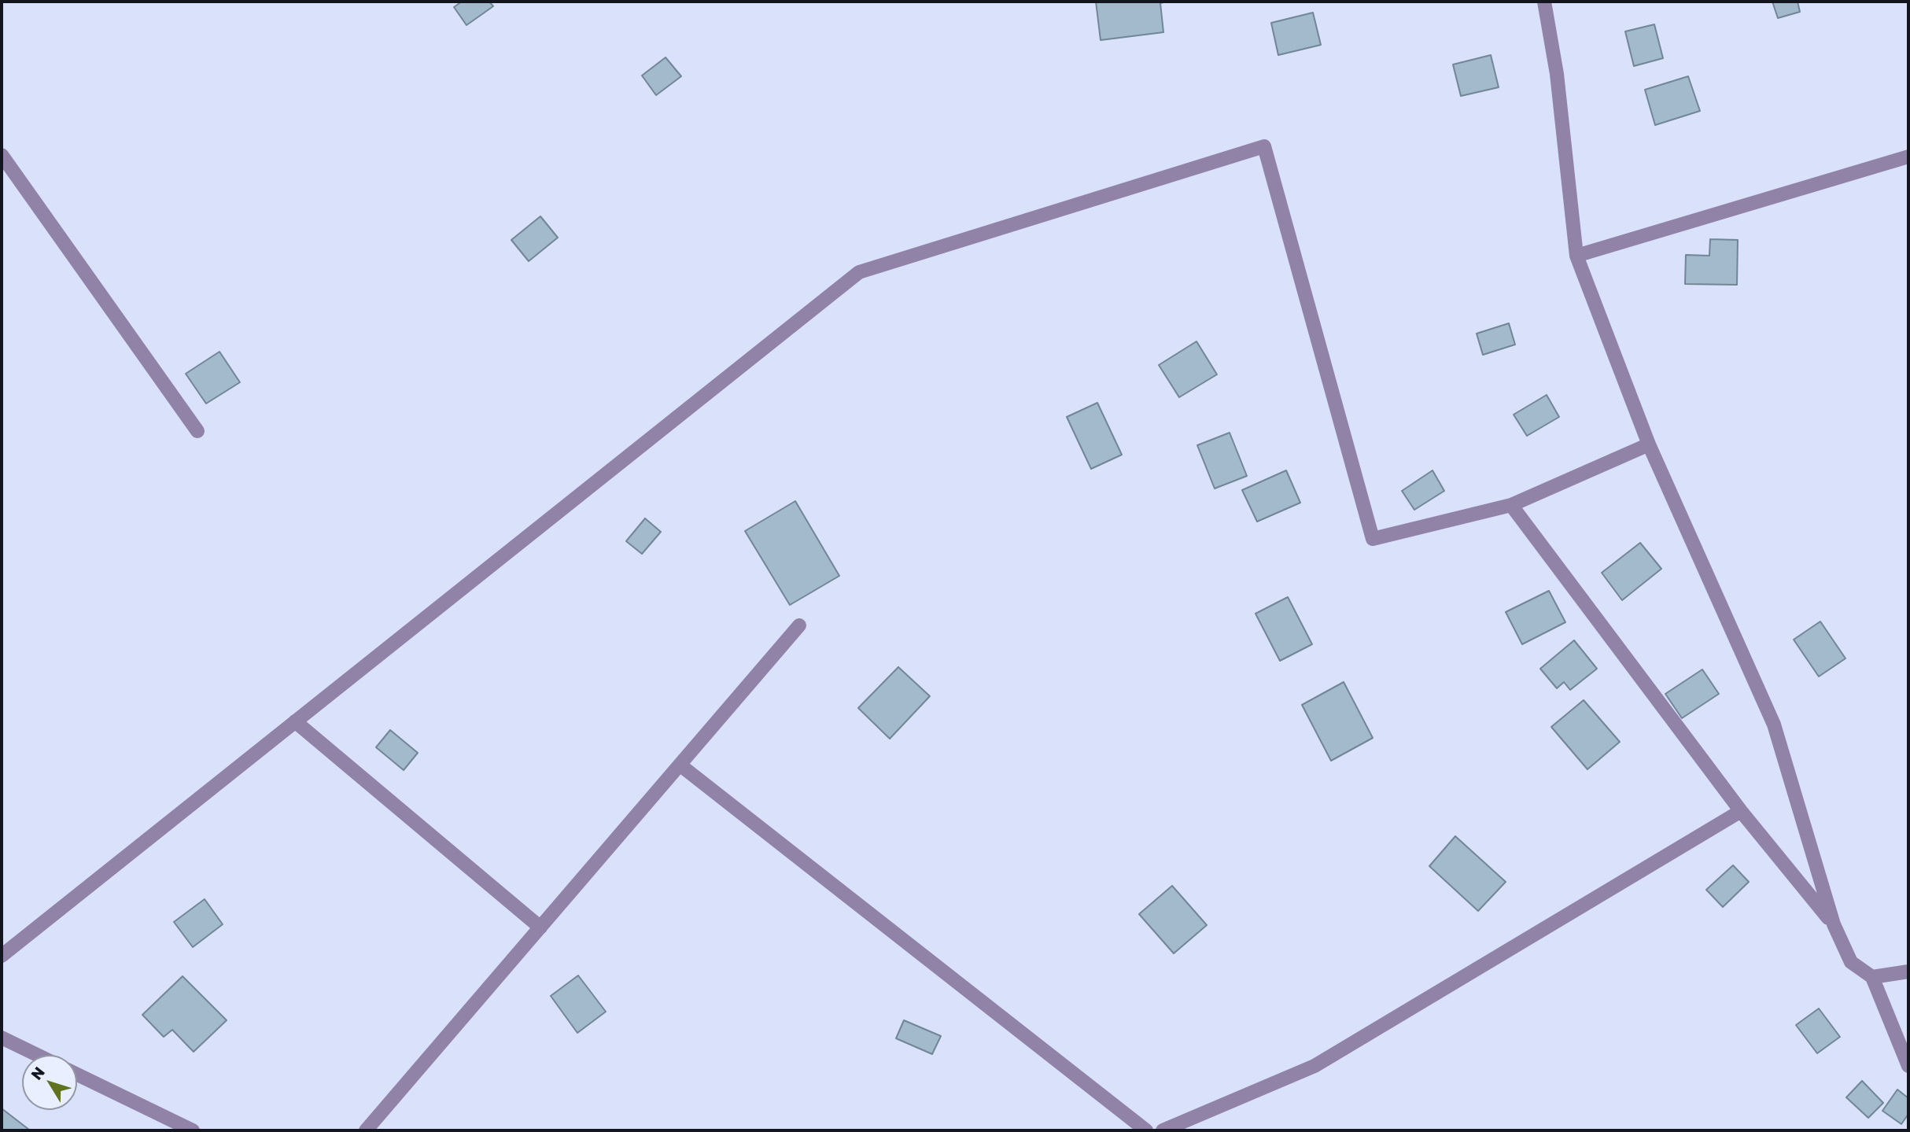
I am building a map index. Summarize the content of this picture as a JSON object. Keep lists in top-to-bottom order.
{
  "north": "top left"
}
